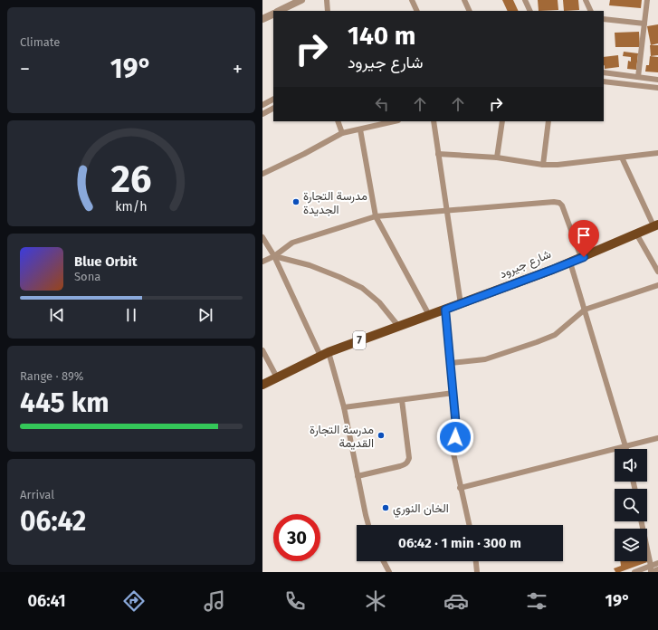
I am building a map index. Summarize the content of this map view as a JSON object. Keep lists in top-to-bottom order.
{
  "streets": {
    "main road": ["شارع جيرود", "7"]
  },
  "places": ["مدرسة التجارة الجديدة", "مدرسة التجارة القديمة", "الخان النوري"],
  "page": {
    "tile": [
      "Climate",
      ["Range · 89%", "445 km"],
      ["Arrival", "06:42"]
    ],
    "turn": ["140 m", "شارع جيرود"],
    "heat": ["−", "19°", "+"],
    "song": ["Blue Orbit", "Sona"],
    "limit": "30",
    "trip": "06:42 · 1 min · 300 m",
    "tabs": ["06:41", "19°"],
    "gauge": ["26", "km/h"]
  }
}
